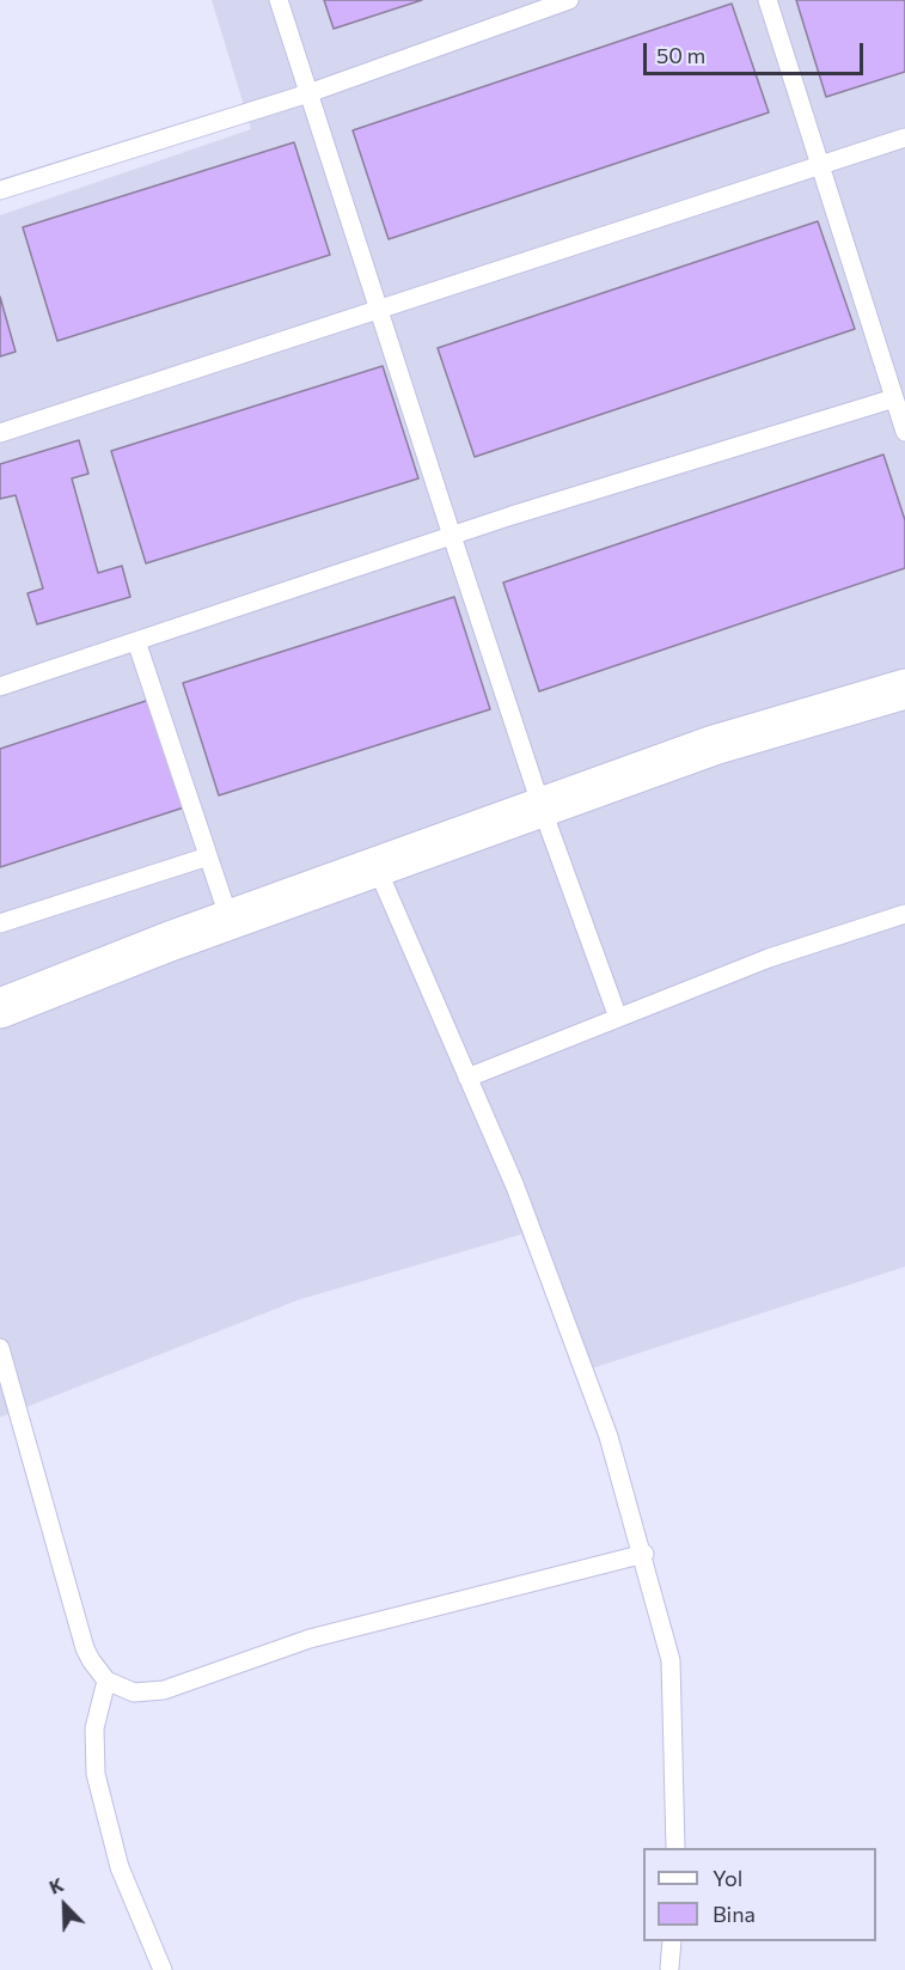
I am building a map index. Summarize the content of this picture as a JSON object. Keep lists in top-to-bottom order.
{
  "legend": ["Yol", "Bina"],
  "scale_bar": "50 m",
  "north": "top left"
}
